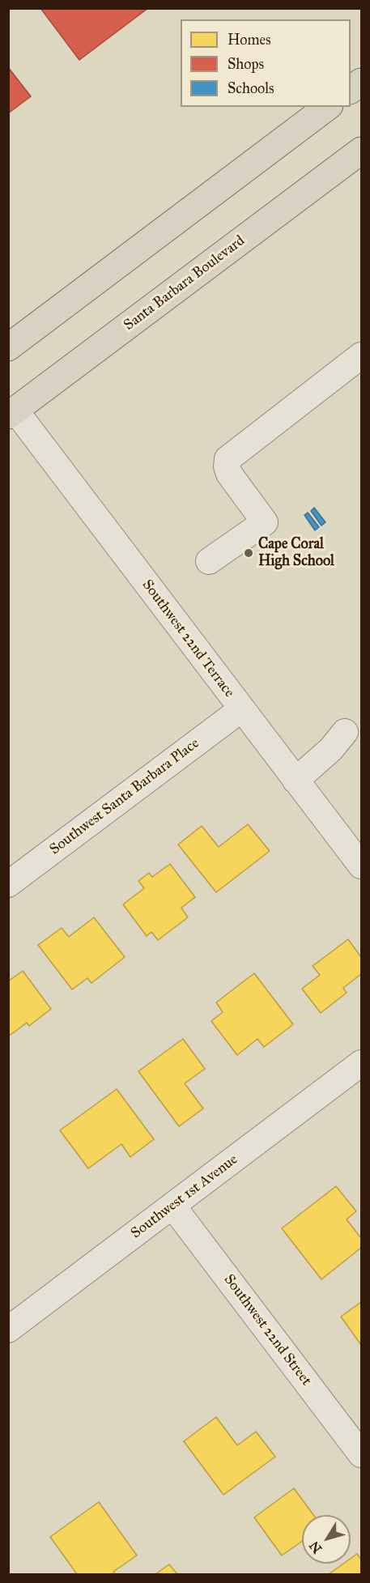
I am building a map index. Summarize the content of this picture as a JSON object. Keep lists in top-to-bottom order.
{
  "streets": {
    "main road": ["Santa Barbara Boulevard"],
    "street": [
      "Southwest 22nd Terrace",
      "Southwest Santa Barbara Place",
      "Southwest 1st Avenue",
      "Southwest 22nd Street"
    ]
  },
  "crossings": [
    ["Santa Barbara Boulevard", "Southwest 22nd Terrace"],
    ["Southwest 22nd Terrace", "Southwest Santa Barbara Place"],
    ["Southwest 1st Avenue", "Southwest 22nd Street"]
  ],
  "places": ["Cape Coral High School"],
  "legend": ["Homes", "Shops", "Schools"],
  "north": "bottom left"
}
